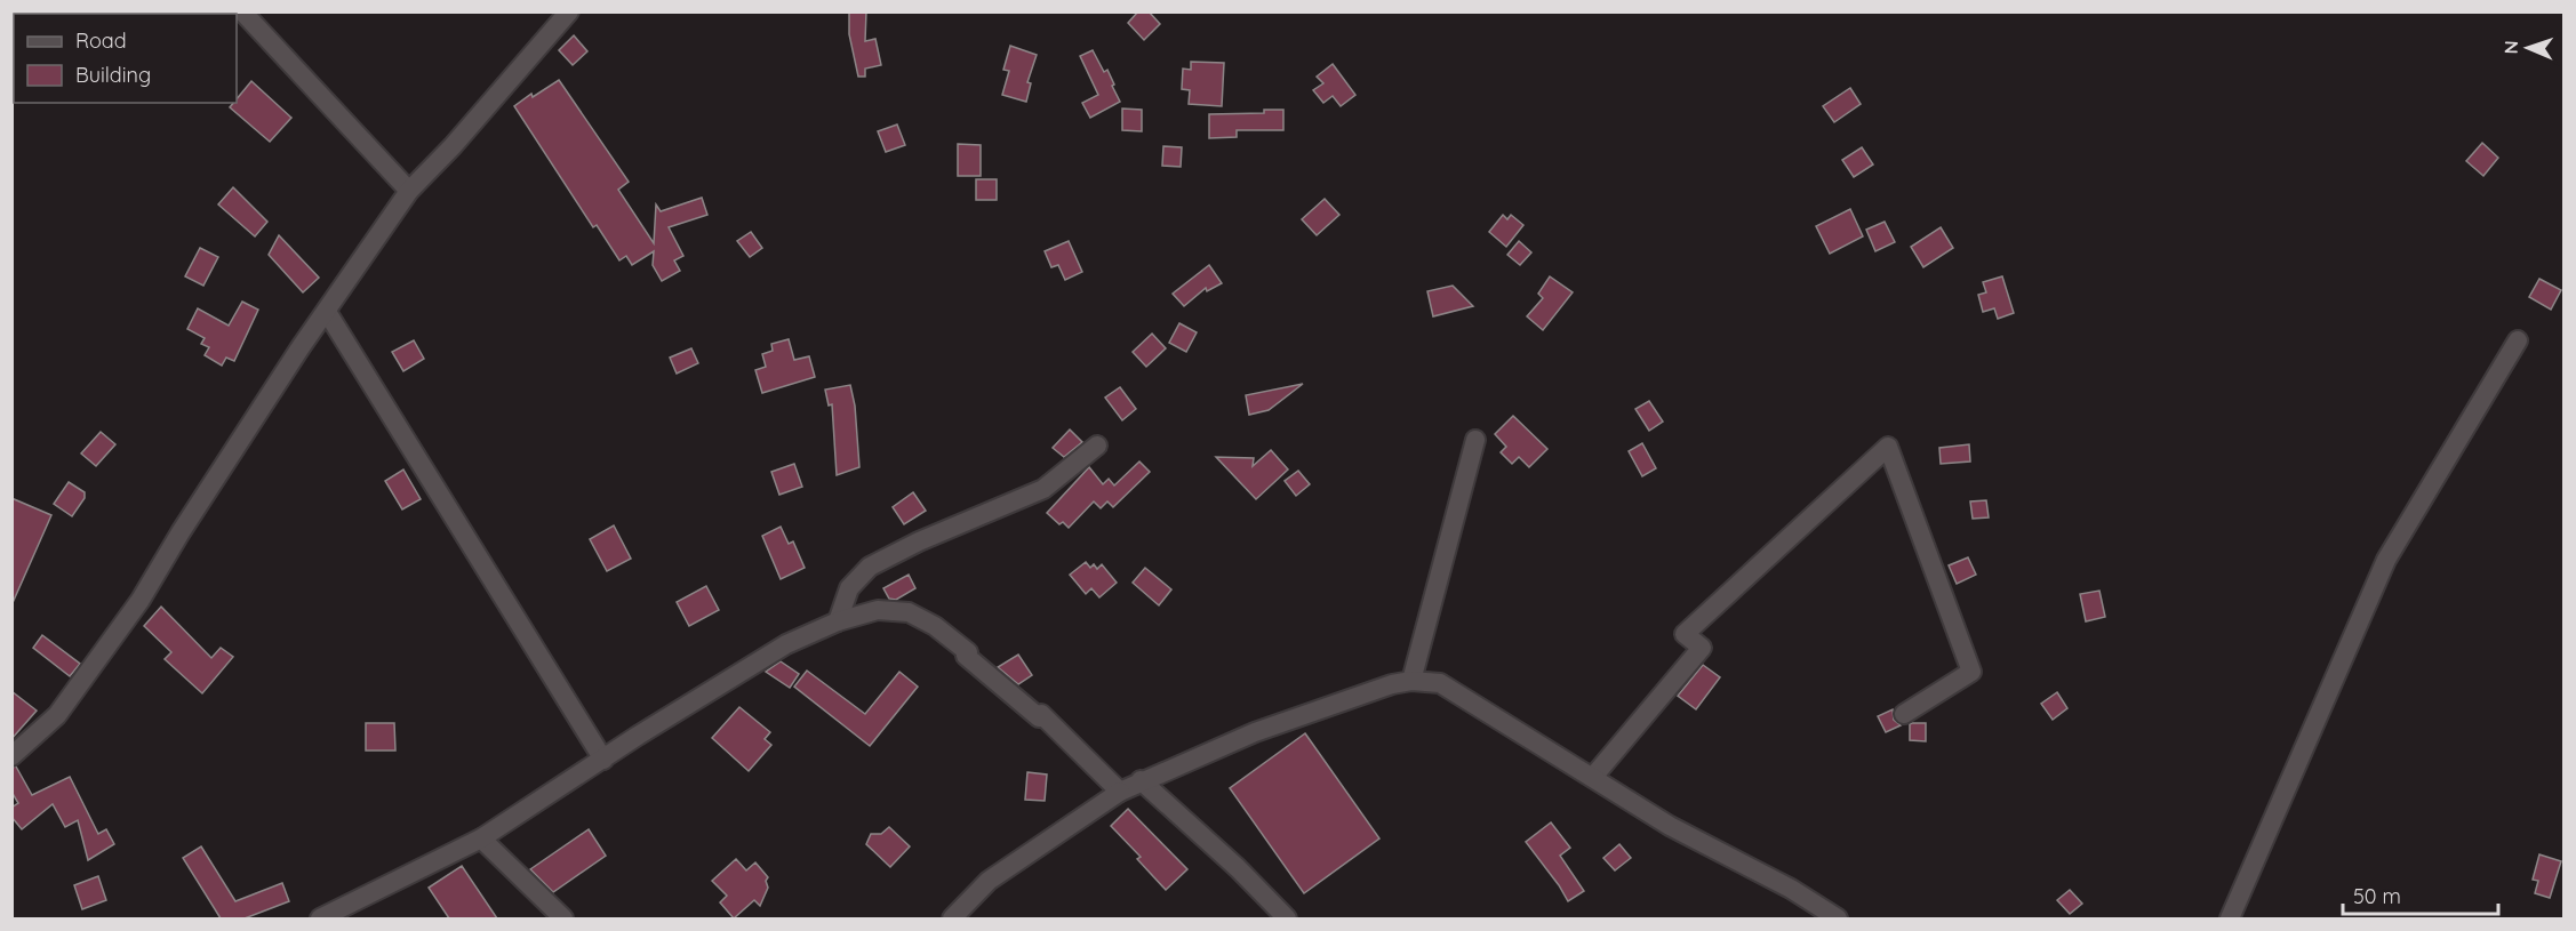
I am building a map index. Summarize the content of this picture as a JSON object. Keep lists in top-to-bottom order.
{
  "legend": ["Road", "Building"],
  "scale_bar": "50 m",
  "north": "left"
}
